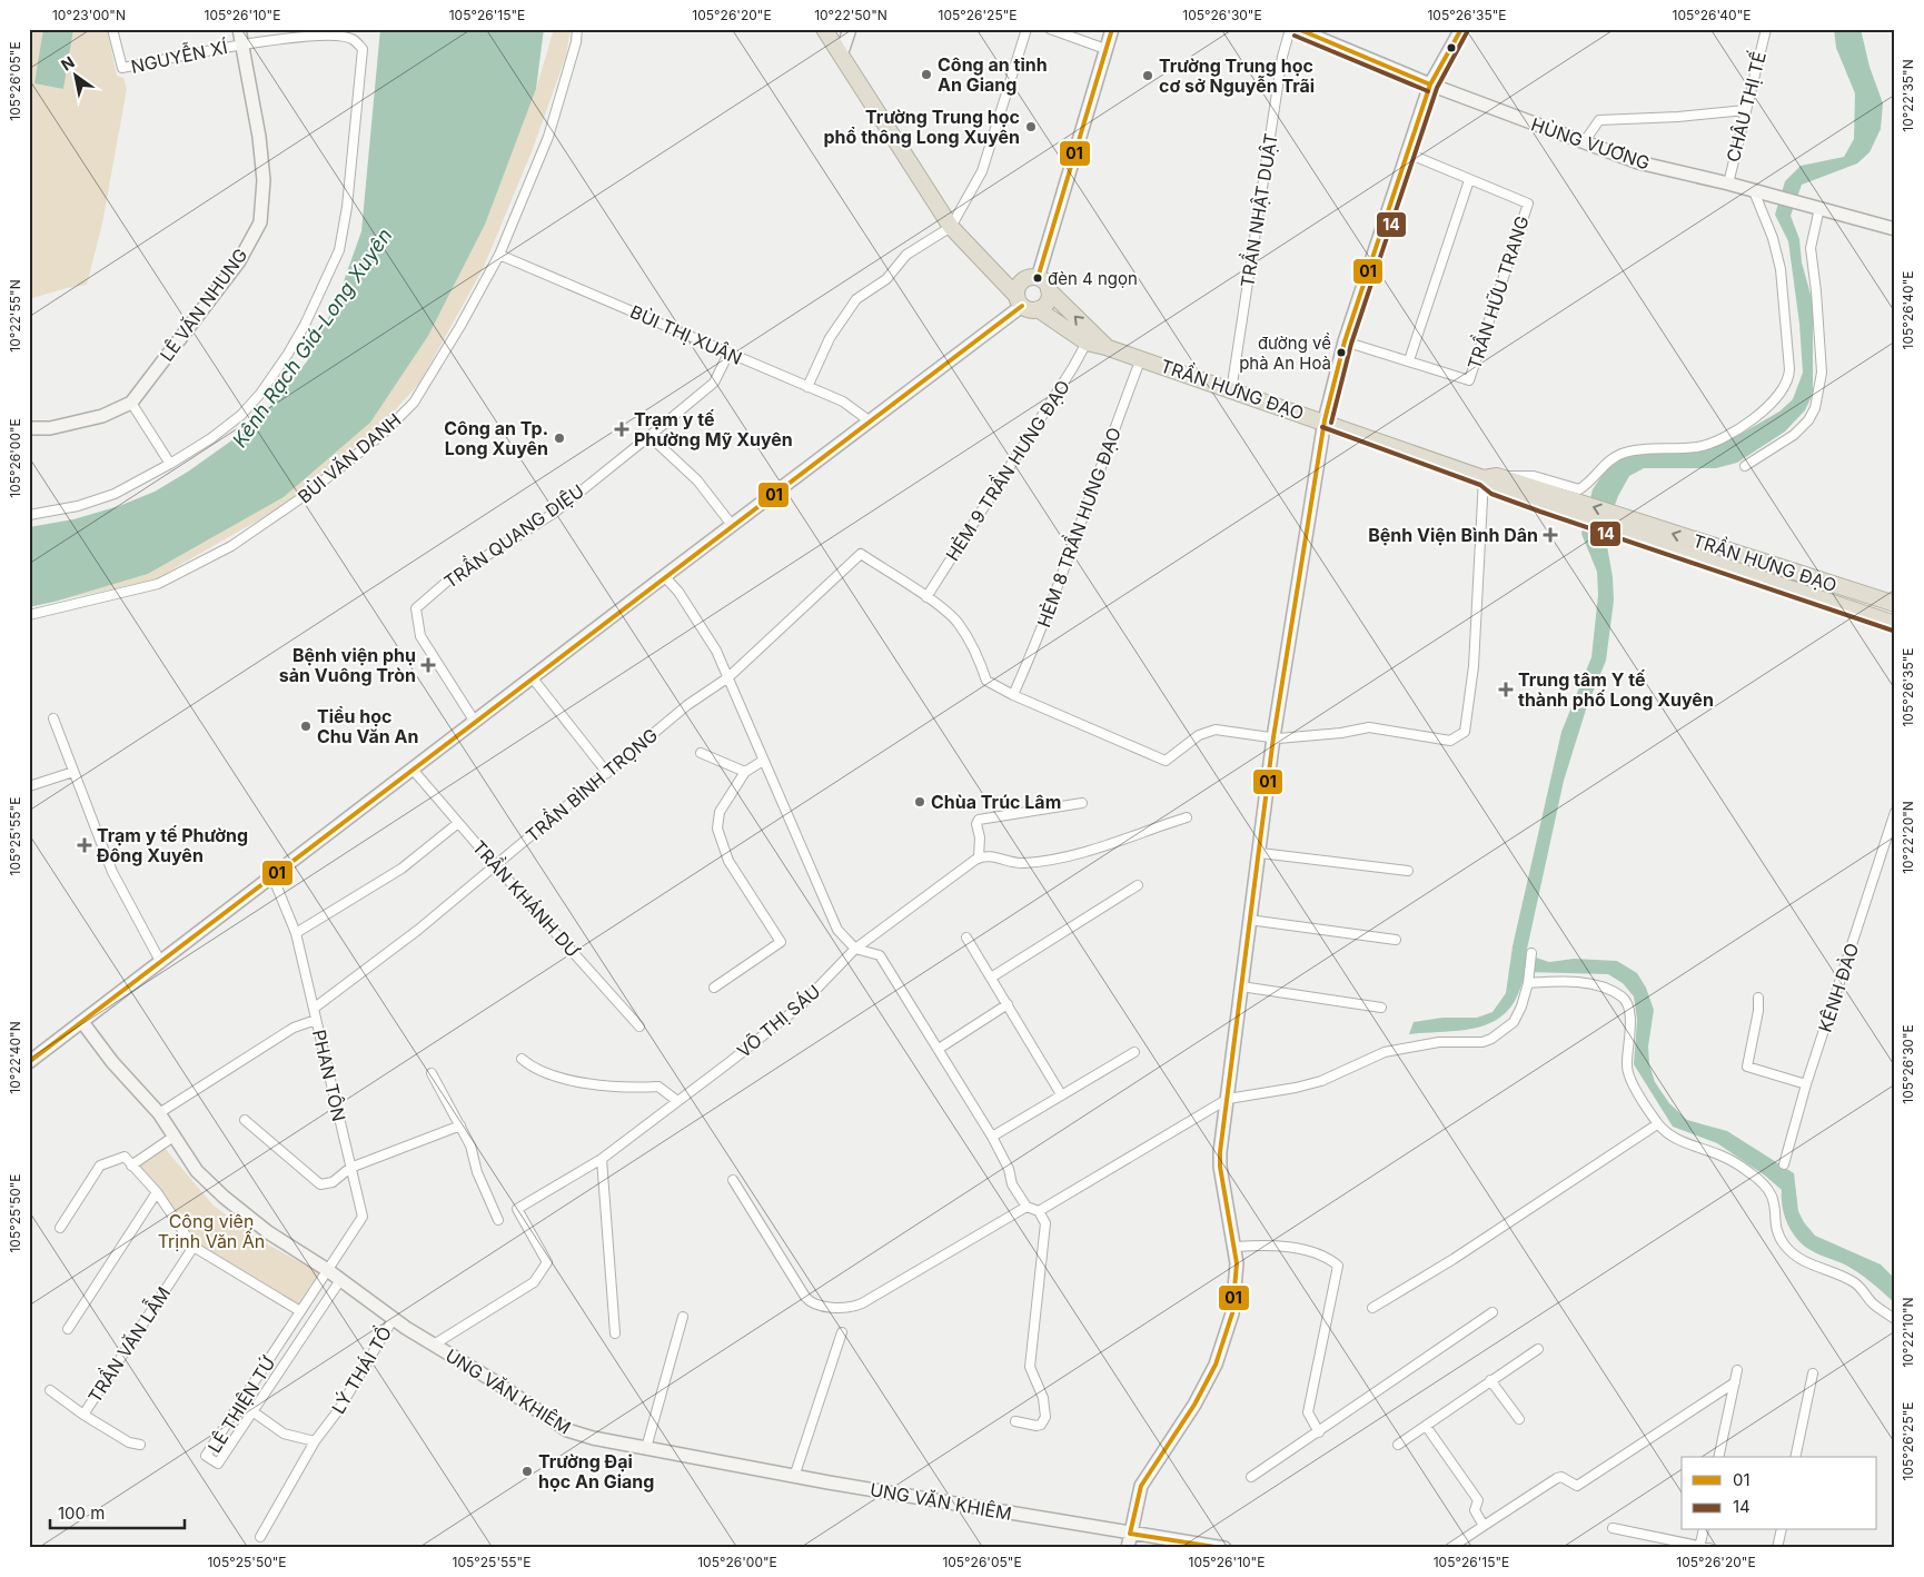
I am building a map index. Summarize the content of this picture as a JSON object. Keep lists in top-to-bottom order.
{
  "streets": {
    "highway": ["TRẦN HƯNG ĐẠO"],
    "street": [
      "NGUYỄN XÍ",
      "CHÂU THỊ TẾ",
      "HÙNG VƯƠNG",
      "TRẦN NHẬT DUẬT",
      "TRẦN HỮU TRANG",
      "LÊ VĂN NHUNG",
      "BÙI THỊ XUÂN",
      "BÙI VĂN DANH",
      "HẺM 9 TRẦN HƯNG ĐẠO",
      "HẺM 8 TRẦN HƯNG ĐẠO",
      "TRẦN QUANG DIỆU",
      "TRẦN BÌNH TRỌNG",
      "TRẦN KHÁNH DƯ",
      "KÊNH ĐÀO",
      "VÕ THỊ SÁU",
      "PHAN TÔN",
      "TRẦN VĂN LẪM",
      "LÝ THÁI TỔ",
      "UNG VĂN KHIÊM",
      "LÊ THIỆN TỨ"
    ]
  },
  "crossings": [
    ["NGUYỄN XÍ", "LÊ VĂN NHUNG"],
    ["CHÂU THỊ TẾ", "HÙNG VƯƠNG"],
    ["TRẦN NHẬT DUẬT", "TRẦN HƯNG ĐẠO"],
    ["BÙI THỊ XUÂN", "BÙI VĂN DANH"],
    ["BÙI THỊ XUÂN", "TRẦN QUANG DIỆU"],
    ["TRẦN HƯNG ĐẠO", "HẺM 9 TRẦN HƯNG ĐẠO"],
    ["TRẦN HƯNG ĐẠO", "HẺM 8 TRẦN HƯNG ĐẠO"],
    ["HẺM 9 TRẦN HƯNG ĐẠO", "TRẦN BÌNH TRỌNG"],
    ["TRẦN BÌNH TRỌNG", "TRẦN KHÁNH DƯ"],
    ["TRẦN BÌNH TRỌNG", "PHAN TÔN"],
    ["VÕ THỊ SÁU", "UNG VĂN KHIÊM"],
    ["PHAN TÔN", "UNG VĂN KHIÊM"],
    ["PHAN TÔN", "LÊ THIỆN TỨ"],
    ["LÝ THÁI TỔ", "UNG VĂN KHIÊM"],
    ["UNG VĂN KHIÊM", "LÊ THIỆN TỨ"]
  ],
  "water": ["Kênh Rạch Giá-Long Xuyên"],
  "parks": ["Công viên Trịnh Văn Ấn"],
  "places": {
    "other": [
      "Công an tỉnh An Giang",
      "Trường Trung học cơ sở Nguyễn Trãi",
      "Trường Trung học phổ thông Long Xuyên",
      "đèn 4 ngọn",
      "đường về phà An Hoà",
      "Công an Tp. Long Xuyên",
      "Tiểu học Chu Văn An",
      "Chùa Trúc Lâm",
      "Trường Đại học An Giang"
    ],
    "health": [
      "Trạm y tế Phường Mỹ Xuyên",
      "Bệnh Viện Bình Dân",
      "Bệnh viện phụ sản Vuông Tròn",
      "Trung tâm Y tế thành phố Long Xuyên",
      "Trạm y tế Phường Đông Xuyên"
    ]
  },
  "lines": ["transit line 01", "transit line 14"],
  "legend": ["01", "14"],
  "scale_bar": "100 m",
  "north": "top left",
  "coordinates": [
    "10°23'00\"N",
    "105°26'10\"E",
    "105°26'15\"E",
    "105°26'20\"E",
    "10°22'50\"N",
    "105°26'25\"E",
    "105°26'30\"E",
    "105°26'35\"E",
    "105°26'40\"E",
    "105°26'05\"E",
    "10°22'35\"N",
    "10°22'55\"N",
    "105°26'00\"E",
    "105°25'55\"E",
    "10°22'20\"N",
    "10°22'40\"N",
    "105°25'50\"E",
    "10°22'10\"N"
  ]
}
